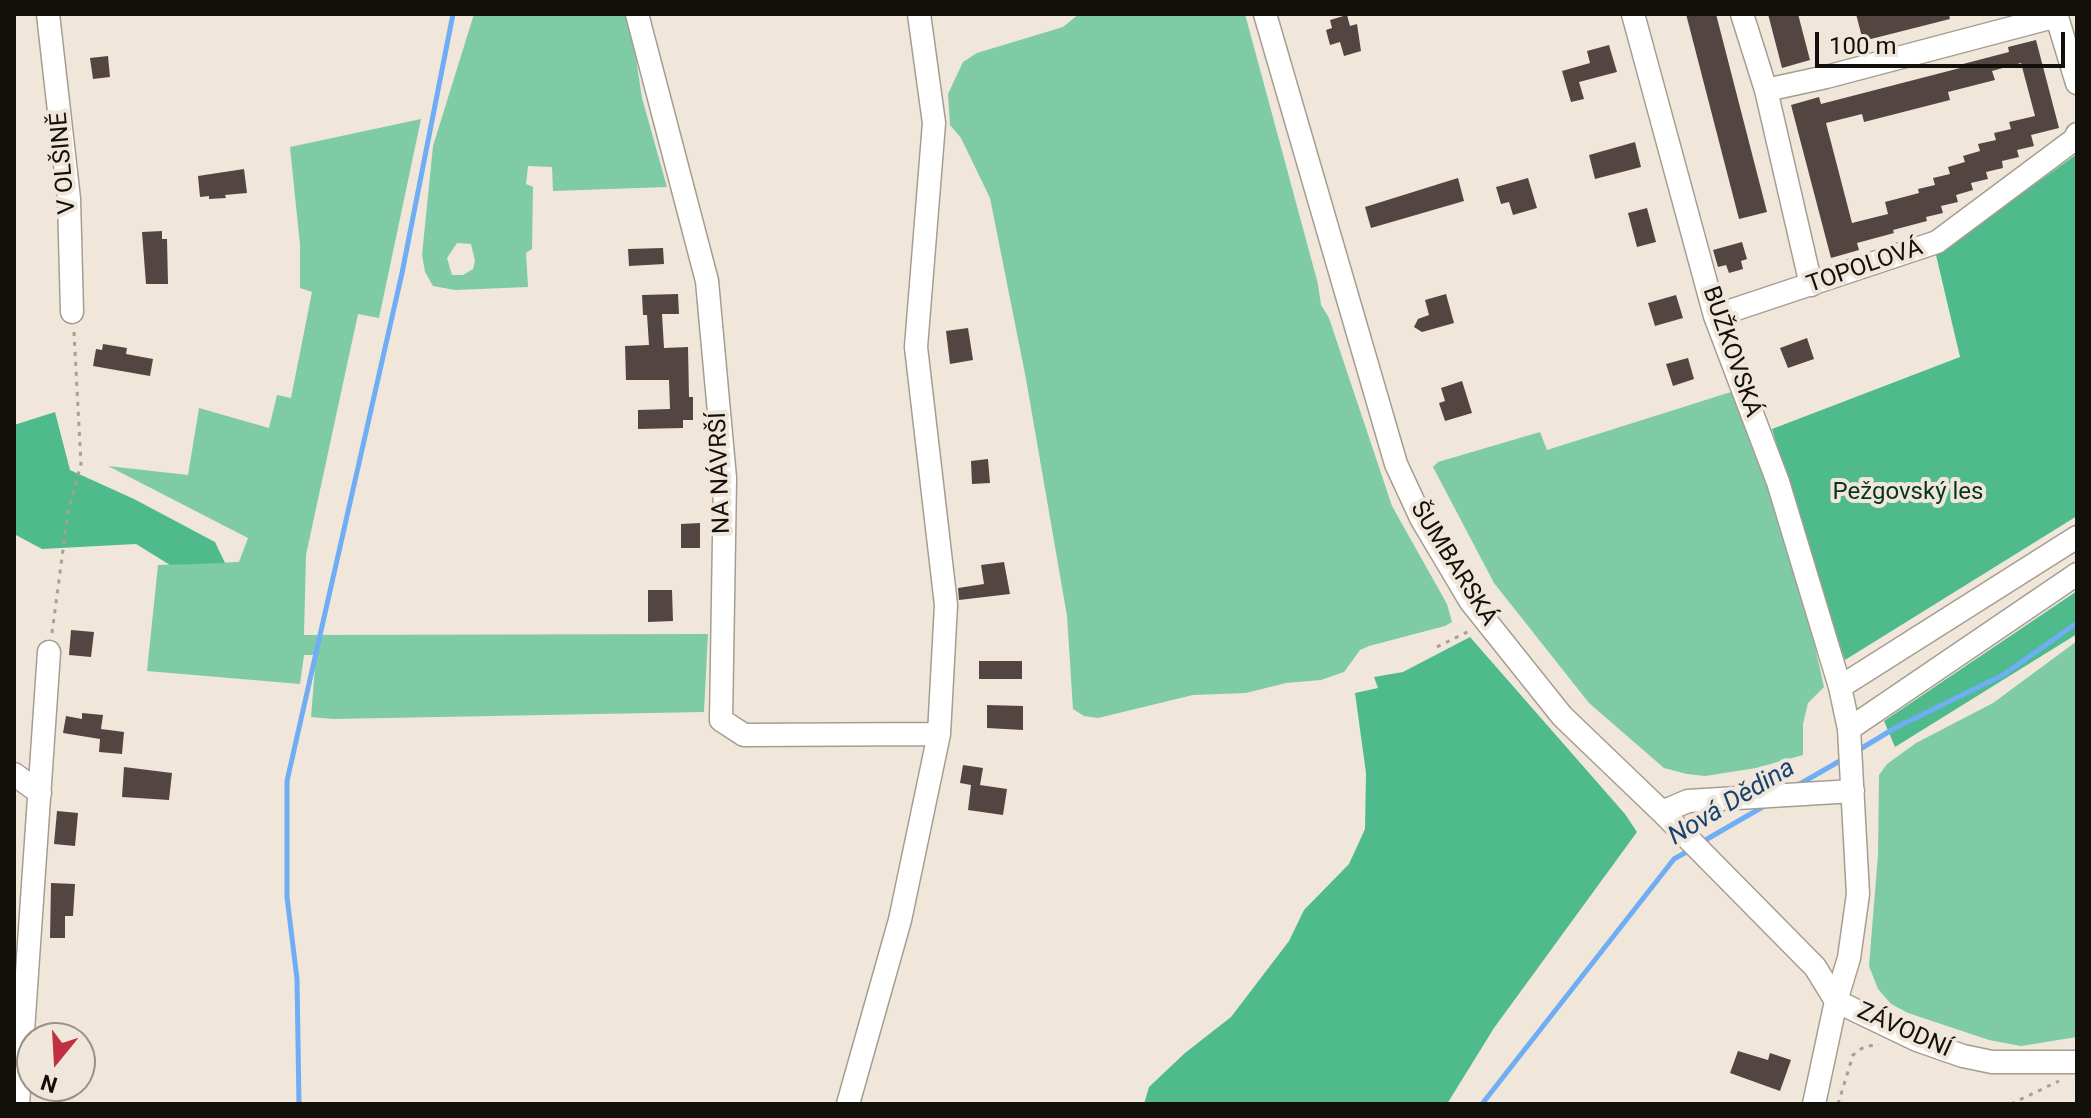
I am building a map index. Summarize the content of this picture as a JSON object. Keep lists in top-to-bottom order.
{
  "streets": {
    "street": [
      "V OLŠINĚ",
      "TOPOLOVÁ",
      "BUŽKOVSKÁ",
      "NA NÁVRŠÍ",
      "ŠUMBARSKÁ",
      "ZÁVODNÍ"
    ]
  },
  "crossings": [
    ["TOPOLOVÁ", "BUŽKOVSKÁ"],
    ["BUŽKOVSKÁ", "ŠUMBARSKÁ"],
    ["BUŽKOVSKÁ", "ZÁVODNÍ"],
    ["ŠUMBARSKÁ", "ZÁVODNÍ"]
  ],
  "water": ["Nová Dědina"],
  "parks": ["Pežgovský les"],
  "scale_bar": "100 m",
  "north": "bottom"
}
